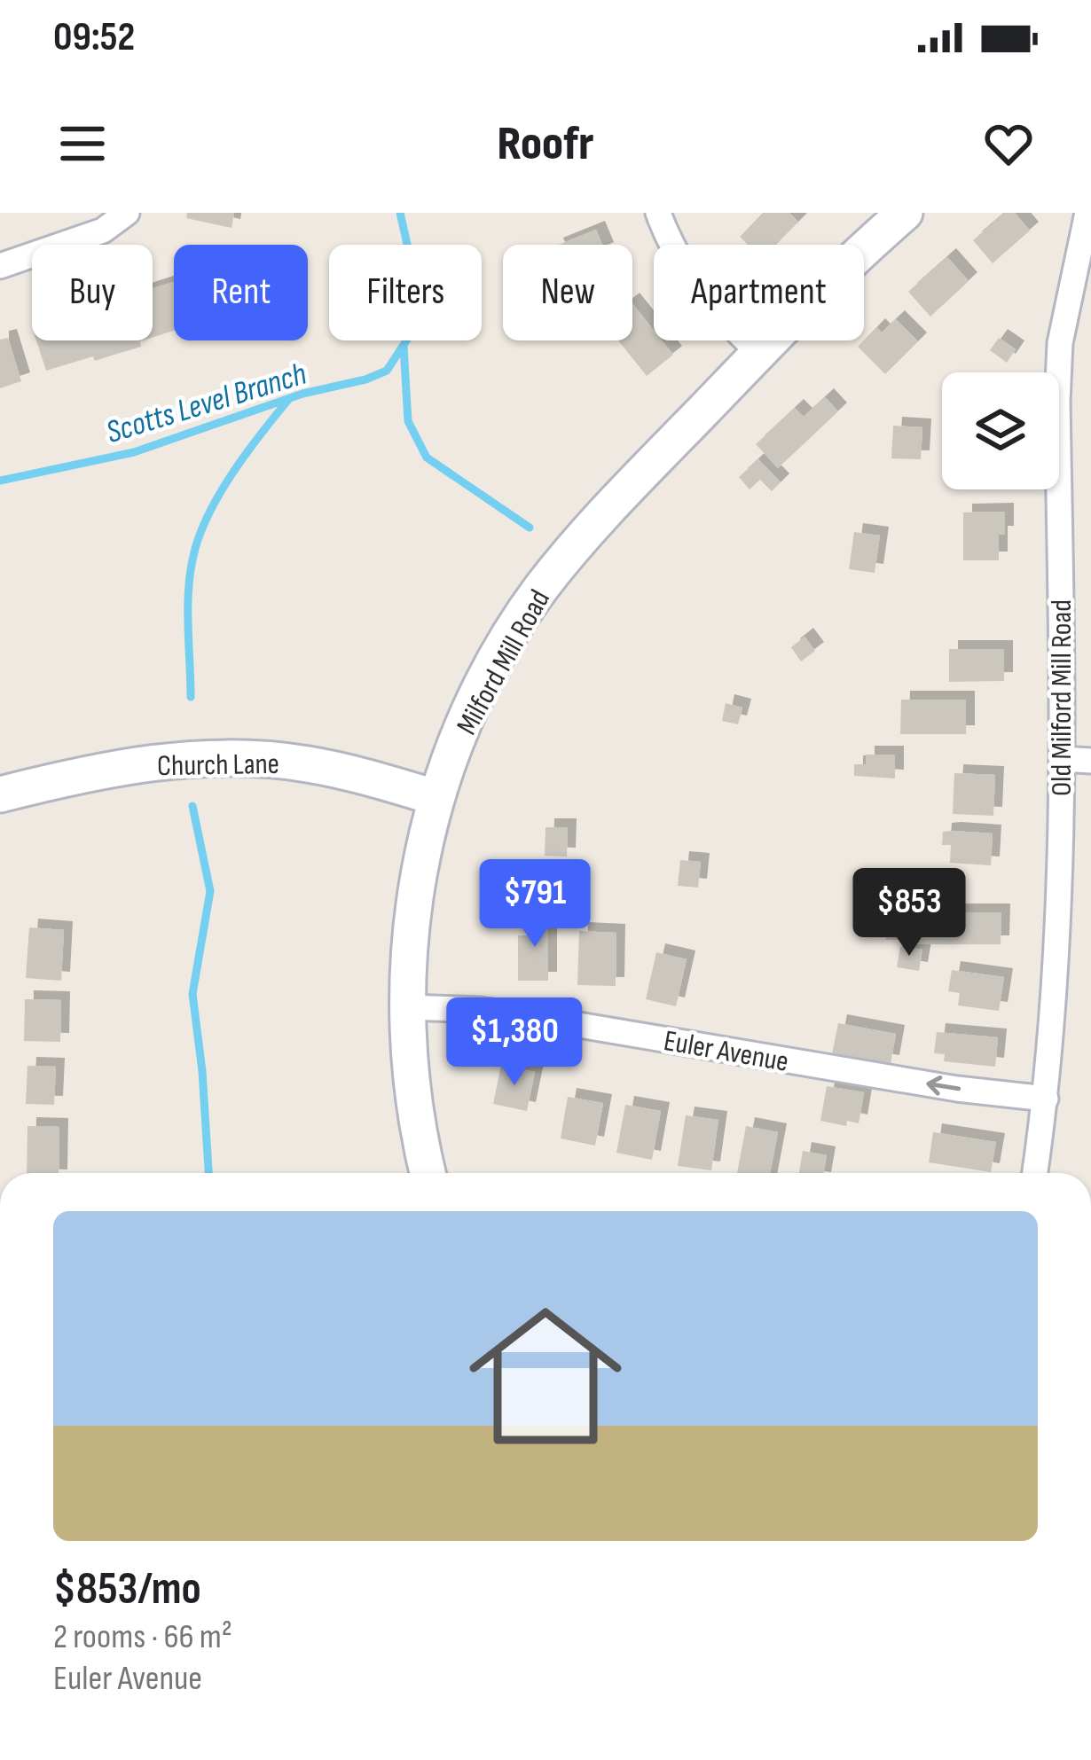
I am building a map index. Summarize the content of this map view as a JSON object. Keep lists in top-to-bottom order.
{
  "streets": {
    "main road": ["Milford Mill Road", "Church Lane"],
    "street": ["Old Milford Mill Road", "Euler Avenue"]
  },
  "crossings": [
    ["Milford Mill Road", "Church Lane"],
    ["Milford Mill Road", "Euler Avenue"],
    ["Old Milford Mill Road", "Euler Avenue"]
  ],
  "one_way": ["Euler Avenue"],
  "water": ["Scotts Level Branch"],
  "page": {
    "status": "09:52",
    "header": "Roofr",
    "chip": [
      "Buy",
      "Rent",
      "Filters",
      "New",
      "Apartment"
    ],
    "price": ["$791", "$853", "$1,380"],
    "list": [
      {
        "name": "$853/mo",
        "note": "2 rooms · 66 m² · Euler Avenue"
      }
    ]
  }
}
